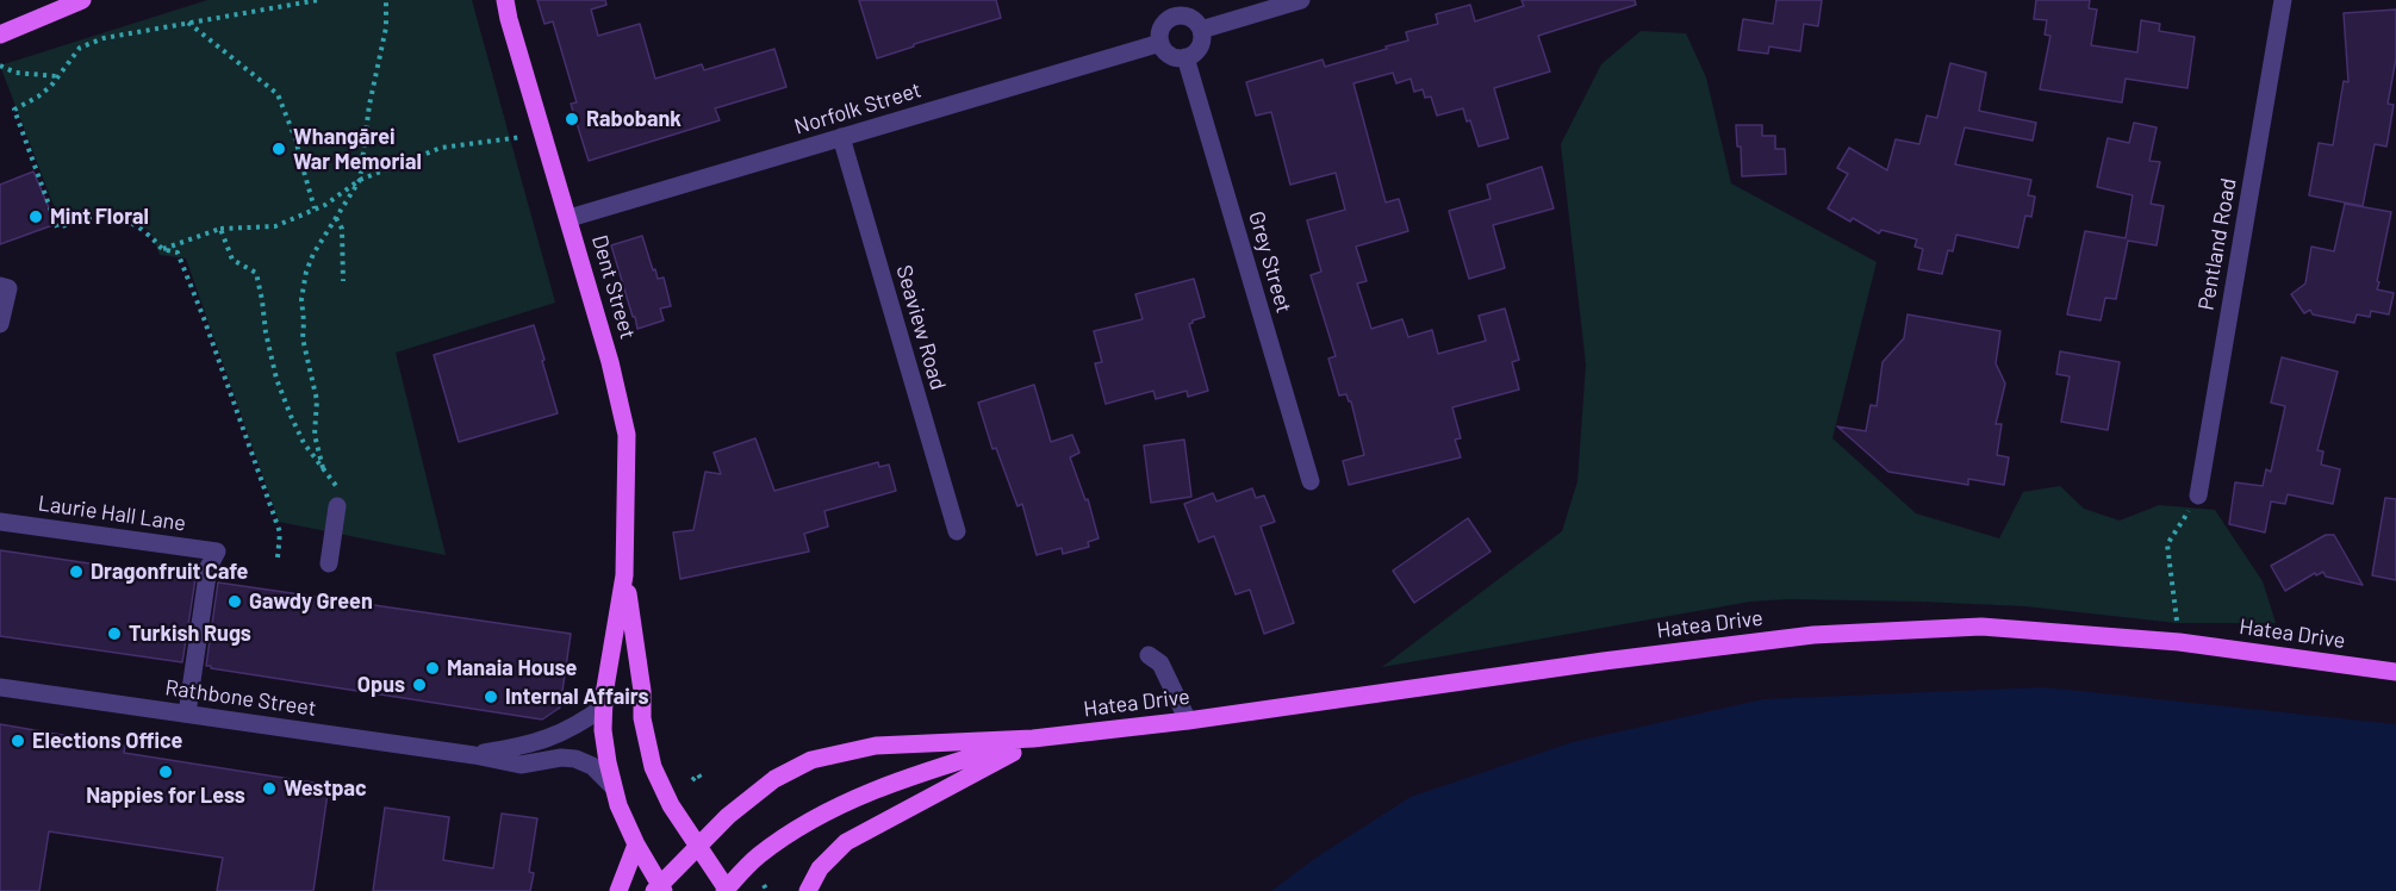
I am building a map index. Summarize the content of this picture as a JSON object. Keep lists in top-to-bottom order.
{
  "streets": {
    "main road": ["Dent Street", "Hatea Drive"],
    "street": [
      "Norfolk Street",
      "Pentland Road",
      "Grey Street",
      "Seaview Road",
      "Laurie Hall Lane",
      "Rathbone Street"
    ]
  },
  "crossings": [
    ["Norfolk Street", "Grey Street"],
    ["Norfolk Street", "Dent Street"],
    ["Norfolk Street", "Seaview Road"],
    ["Dent Street", "Hatea Drive"],
    ["Dent Street", "Rathbone Street"],
    ["Laurie Hall Lane", "Rathbone Street"]
  ],
  "places": [
    "Rabobank",
    "Whangārei War Memorial",
    "Mint Floral",
    "Dragonfruit Cafe",
    "Gawdy Green",
    "Turkish Rugs",
    "Manaia House",
    "Opus",
    "Internal Affairs",
    "Elections Office",
    "Nappies for Less",
    "Westpac"
  ]
}
